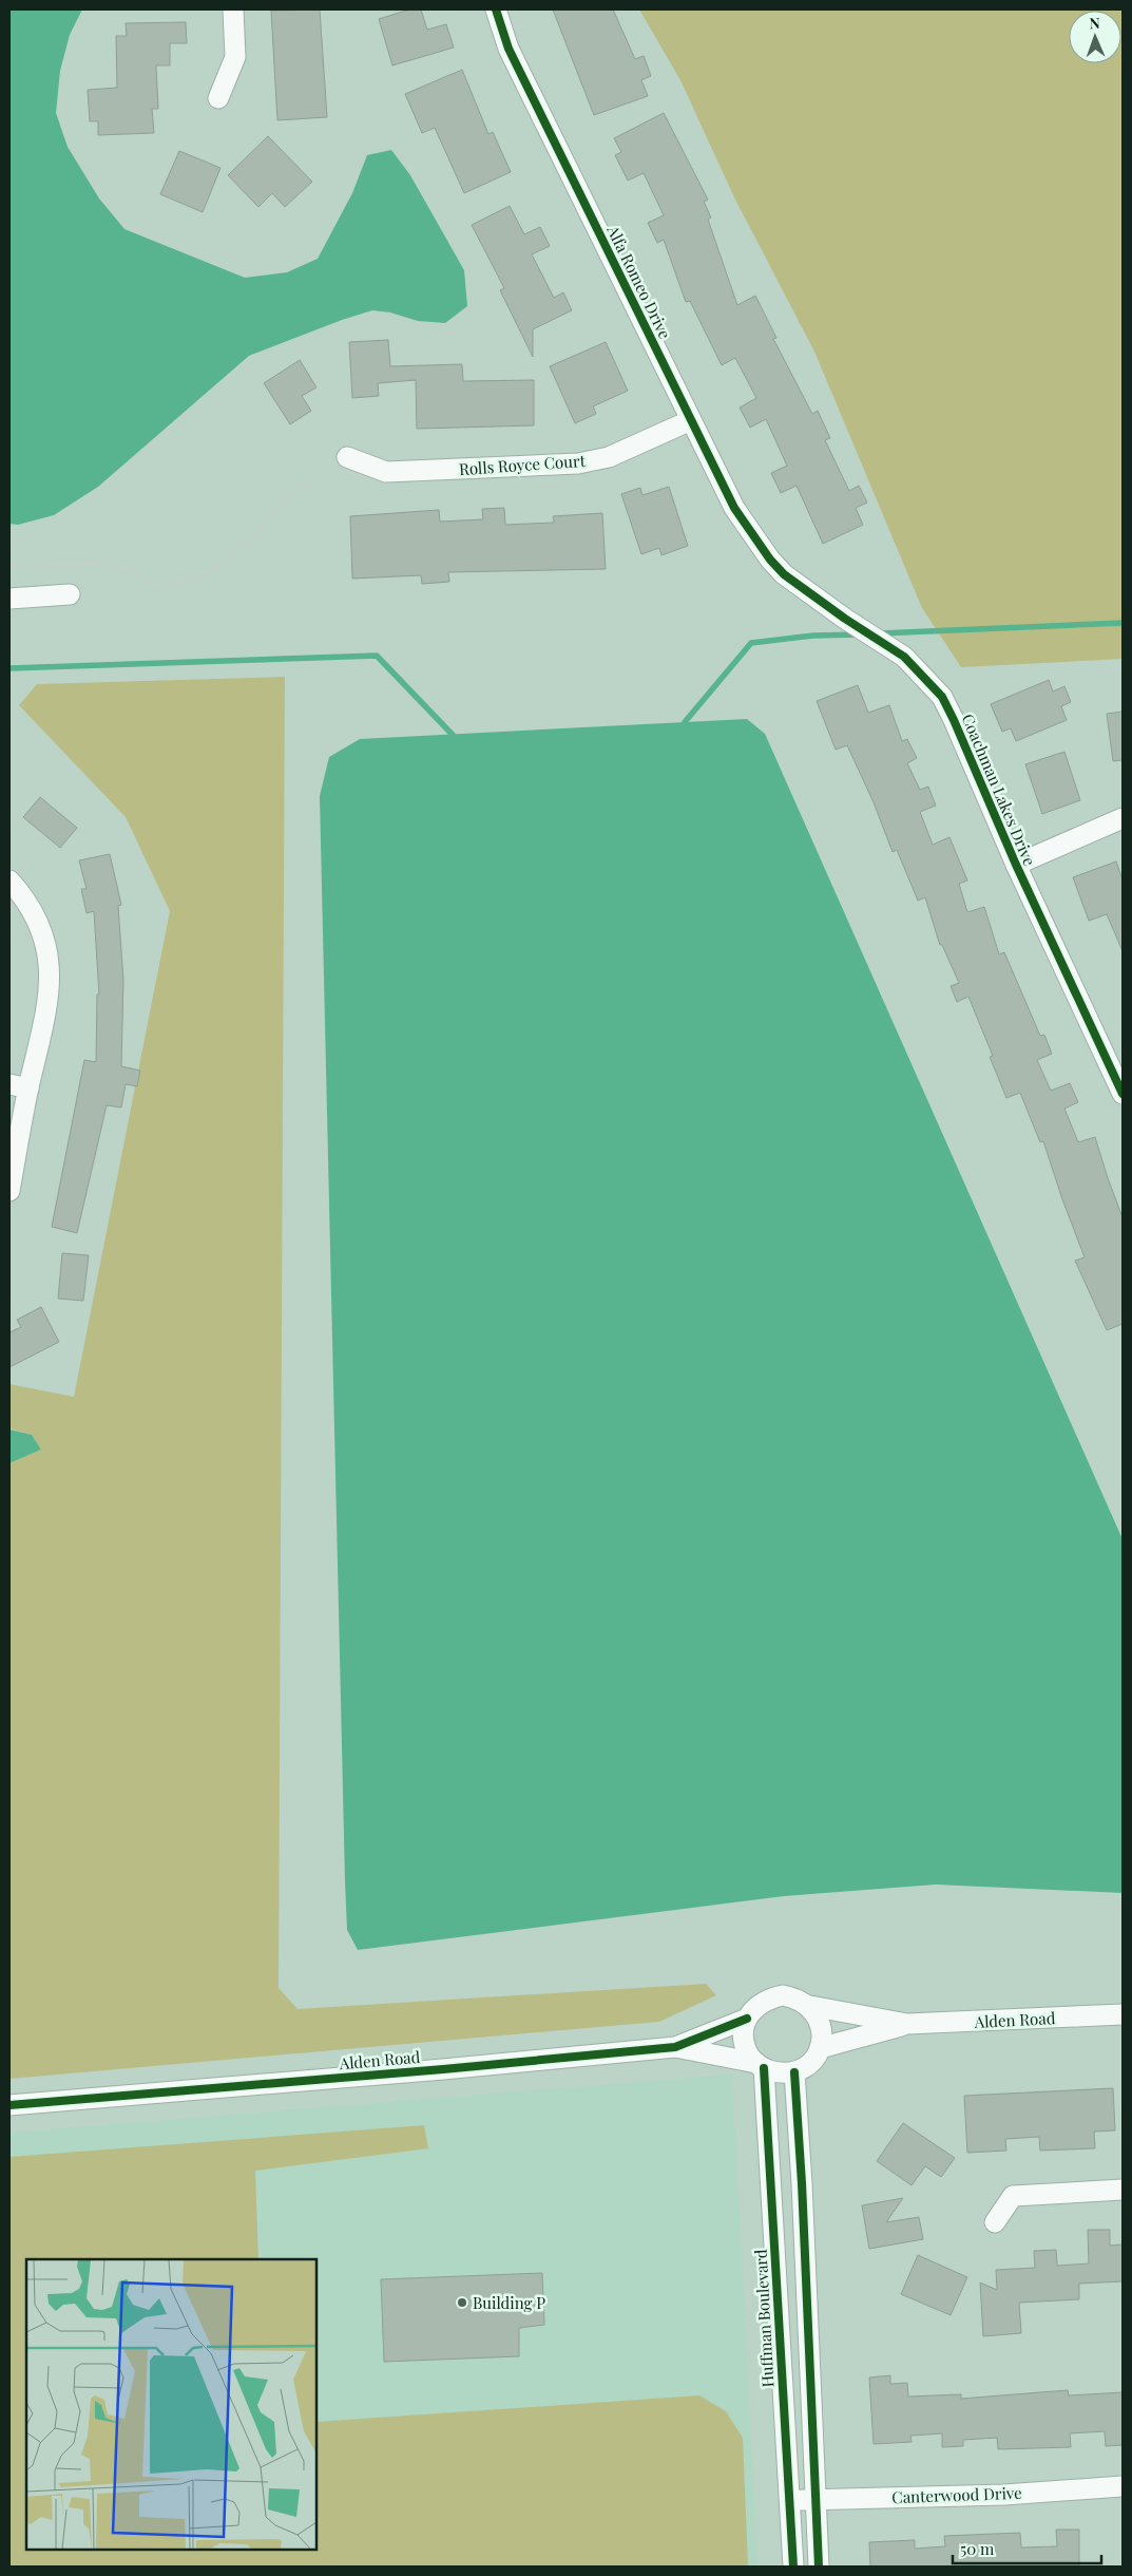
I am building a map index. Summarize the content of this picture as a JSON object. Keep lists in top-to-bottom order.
{
  "streets": {
    "street": [
      "Alfa Romeo Drive",
      "Rolls Royce Court",
      "Coachman Lakes Drive",
      "Alden Road",
      "Huffman Boulevard",
      "Canterwood Drive"
    ]
  },
  "crossings": [
    ["Alfa Romeo Drive", "Rolls Royce Court"],
    ["Alfa Romeo Drive", "Coachman Lakes Drive"],
    ["Alden Road", "Huffman Boulevard"],
    ["Huffman Boulevard", "Canterwood Drive"]
  ],
  "places": ["Building P"],
  "scale_bar": "50 m",
  "north": "top"
}
